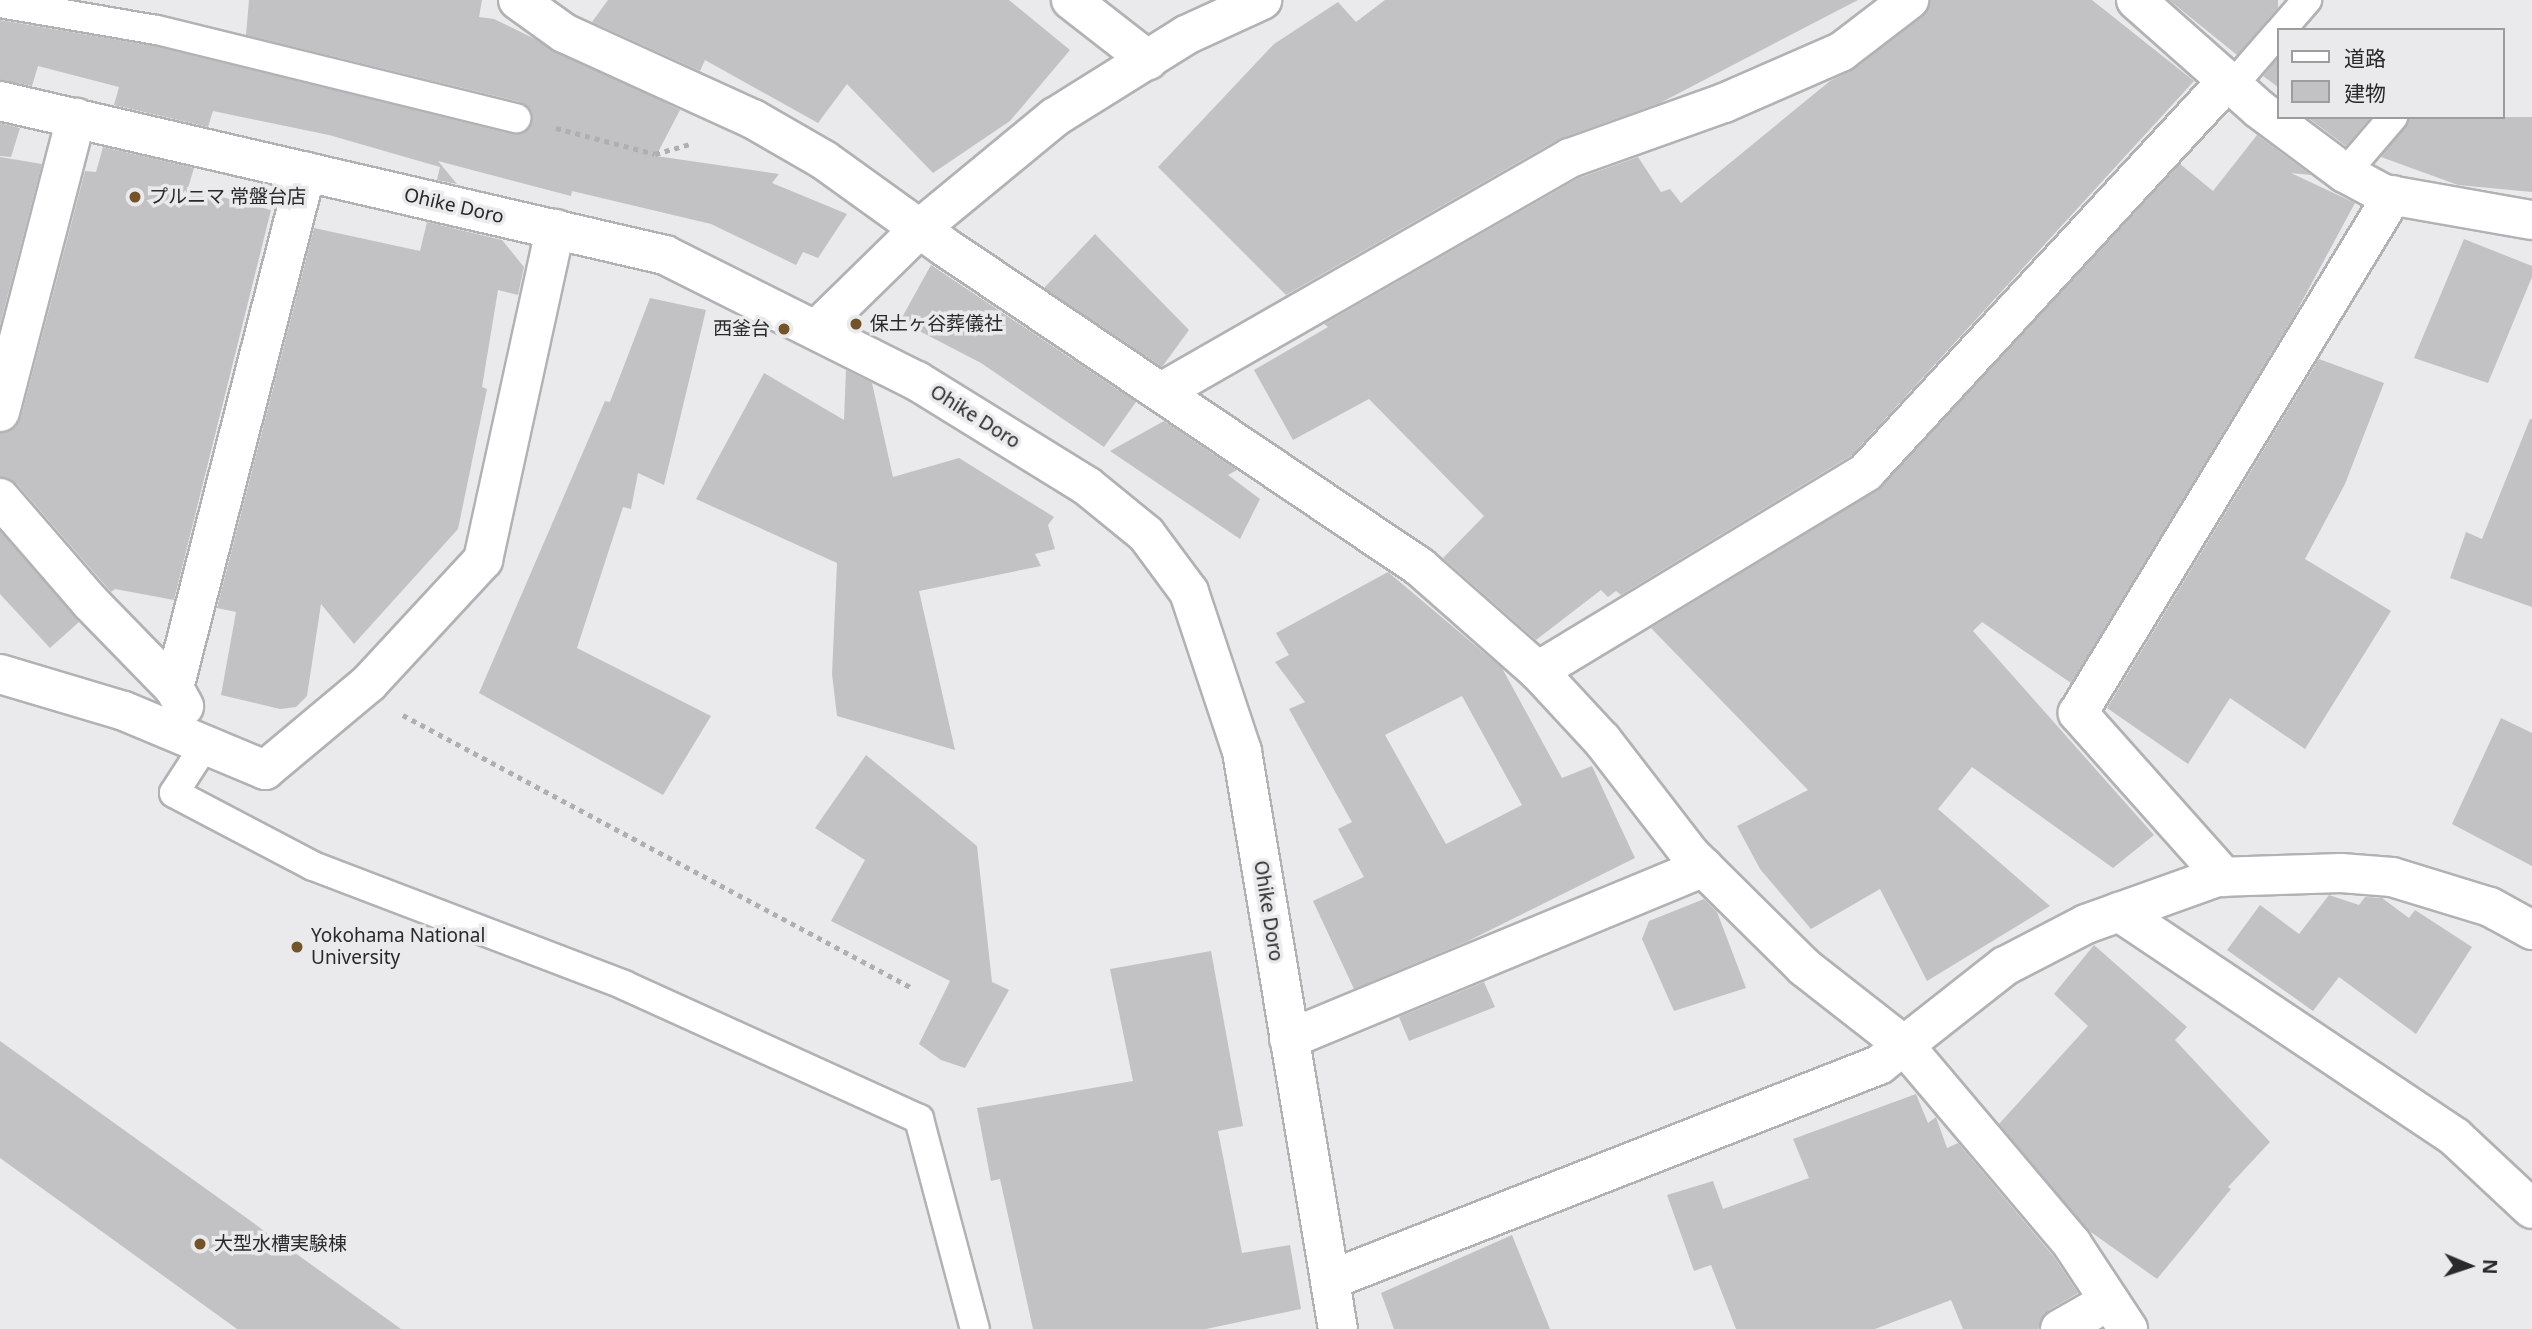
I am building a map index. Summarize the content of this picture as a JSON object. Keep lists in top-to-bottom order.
{
  "streets": {
    "street": ["Ohike Doro"]
  },
  "places": [
    "プルニマ 常盤台店",
    "保土ヶ谷葬儀社",
    "西釜台",
    "Yokohama National University",
    "大型水槽実験棟"
  ],
  "legend": ["道路", "建物"],
  "north": "right"
}
